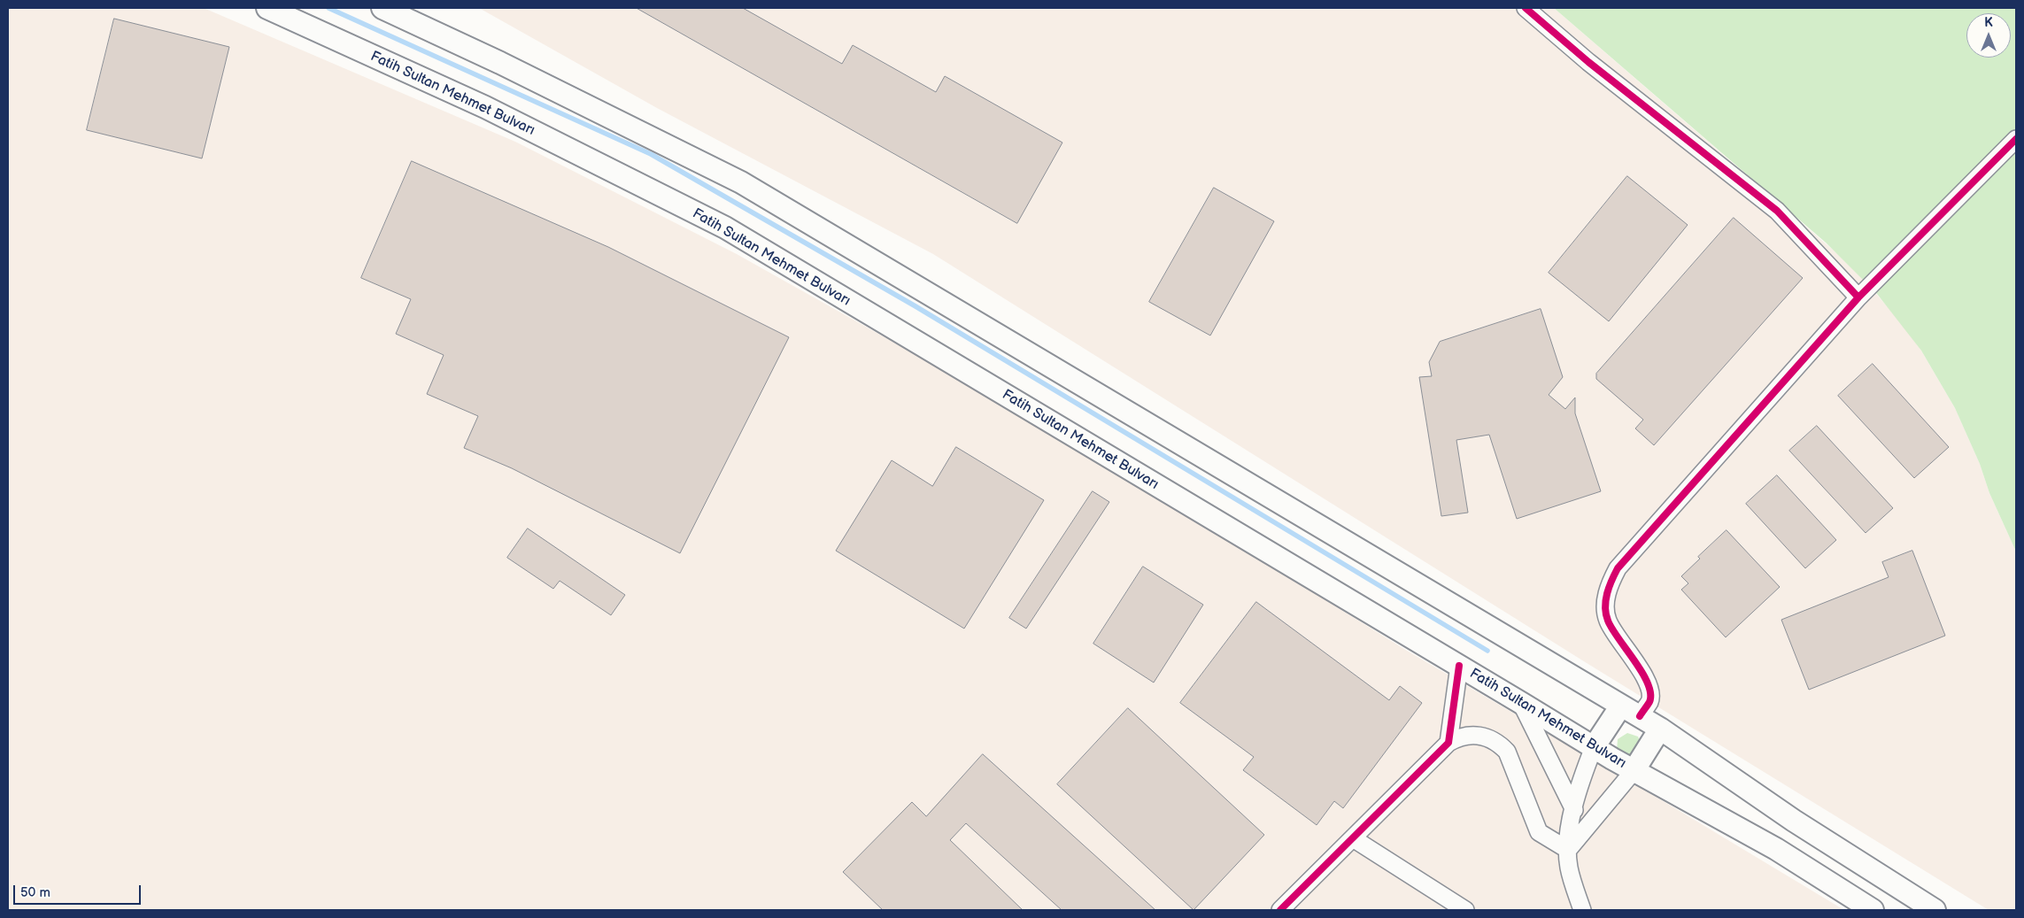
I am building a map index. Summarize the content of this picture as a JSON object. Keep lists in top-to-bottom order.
{
  "streets": {
    "main road": ["Fatih Sultan Mehmet Bulvarı"]
  },
  "scale_bar": "50 m",
  "north": "top"
}
